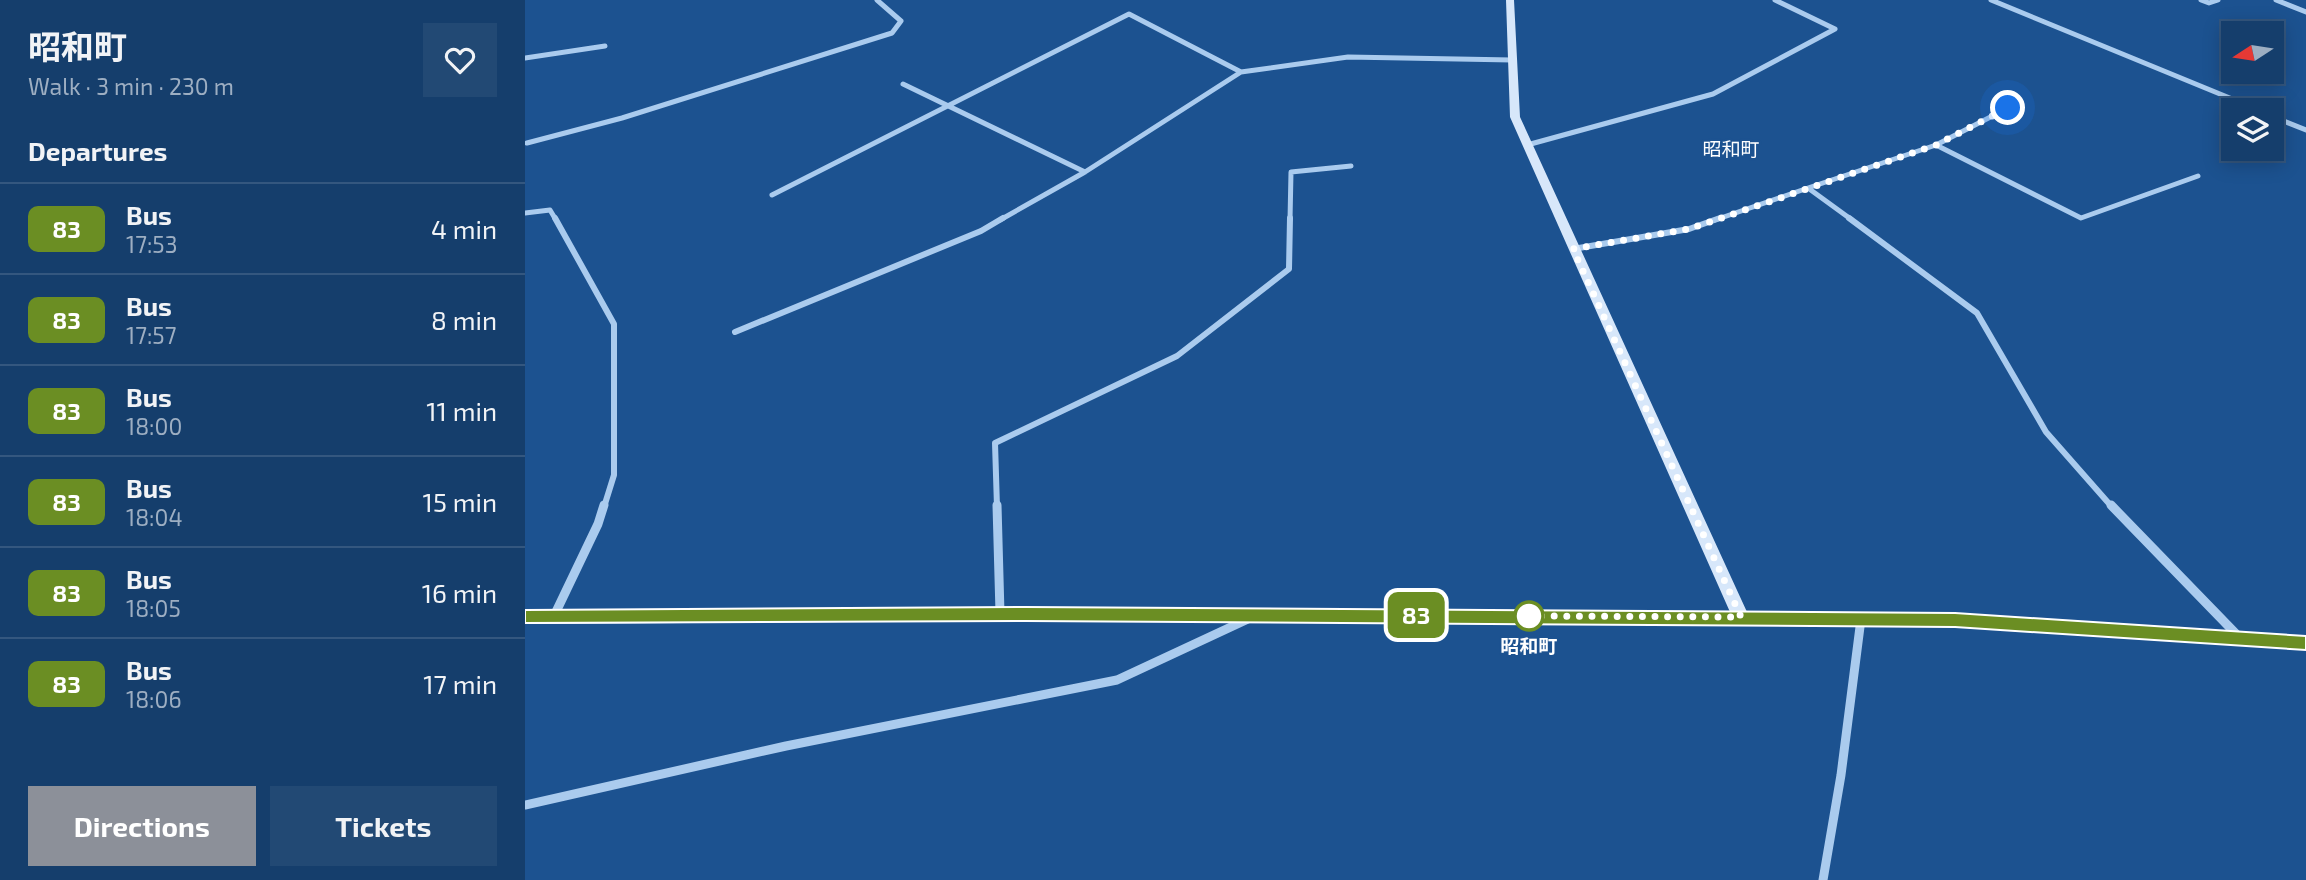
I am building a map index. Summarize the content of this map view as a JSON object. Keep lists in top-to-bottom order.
{
  "districts": ["昭和町"],
  "places": ["昭和町"],
  "lines": ["bus line 83"],
  "north": "left",
  "page": {
    "heading": [
      ["昭和町", "Walk · 3 min · 230 m"],
      "Departures"
    ],
    "on_map": "83",
    "list": [
      {
        "mark": "83",
        "name": "Bus",
        "note": "17:53",
        "value": "4 min"
      },
      {
        "mark": "83",
        "name": "Bus",
        "note": "17:57",
        "value": "8 min"
      },
      {
        "mark": "83",
        "name": "Bus",
        "note": "18:00",
        "value": "11 min"
      },
      {
        "mark": "83",
        "name": "Bus",
        "note": "18:04",
        "value": "15 min"
      },
      {
        "mark": "83",
        "name": "Bus",
        "note": "18:05",
        "value": "16 min"
      },
      {
        "mark": "83",
        "name": "Bus",
        "note": "18:06",
        "value": "17 min"
      }
    ],
    "buttons": ["Directions", "Tickets"]
  }
}
